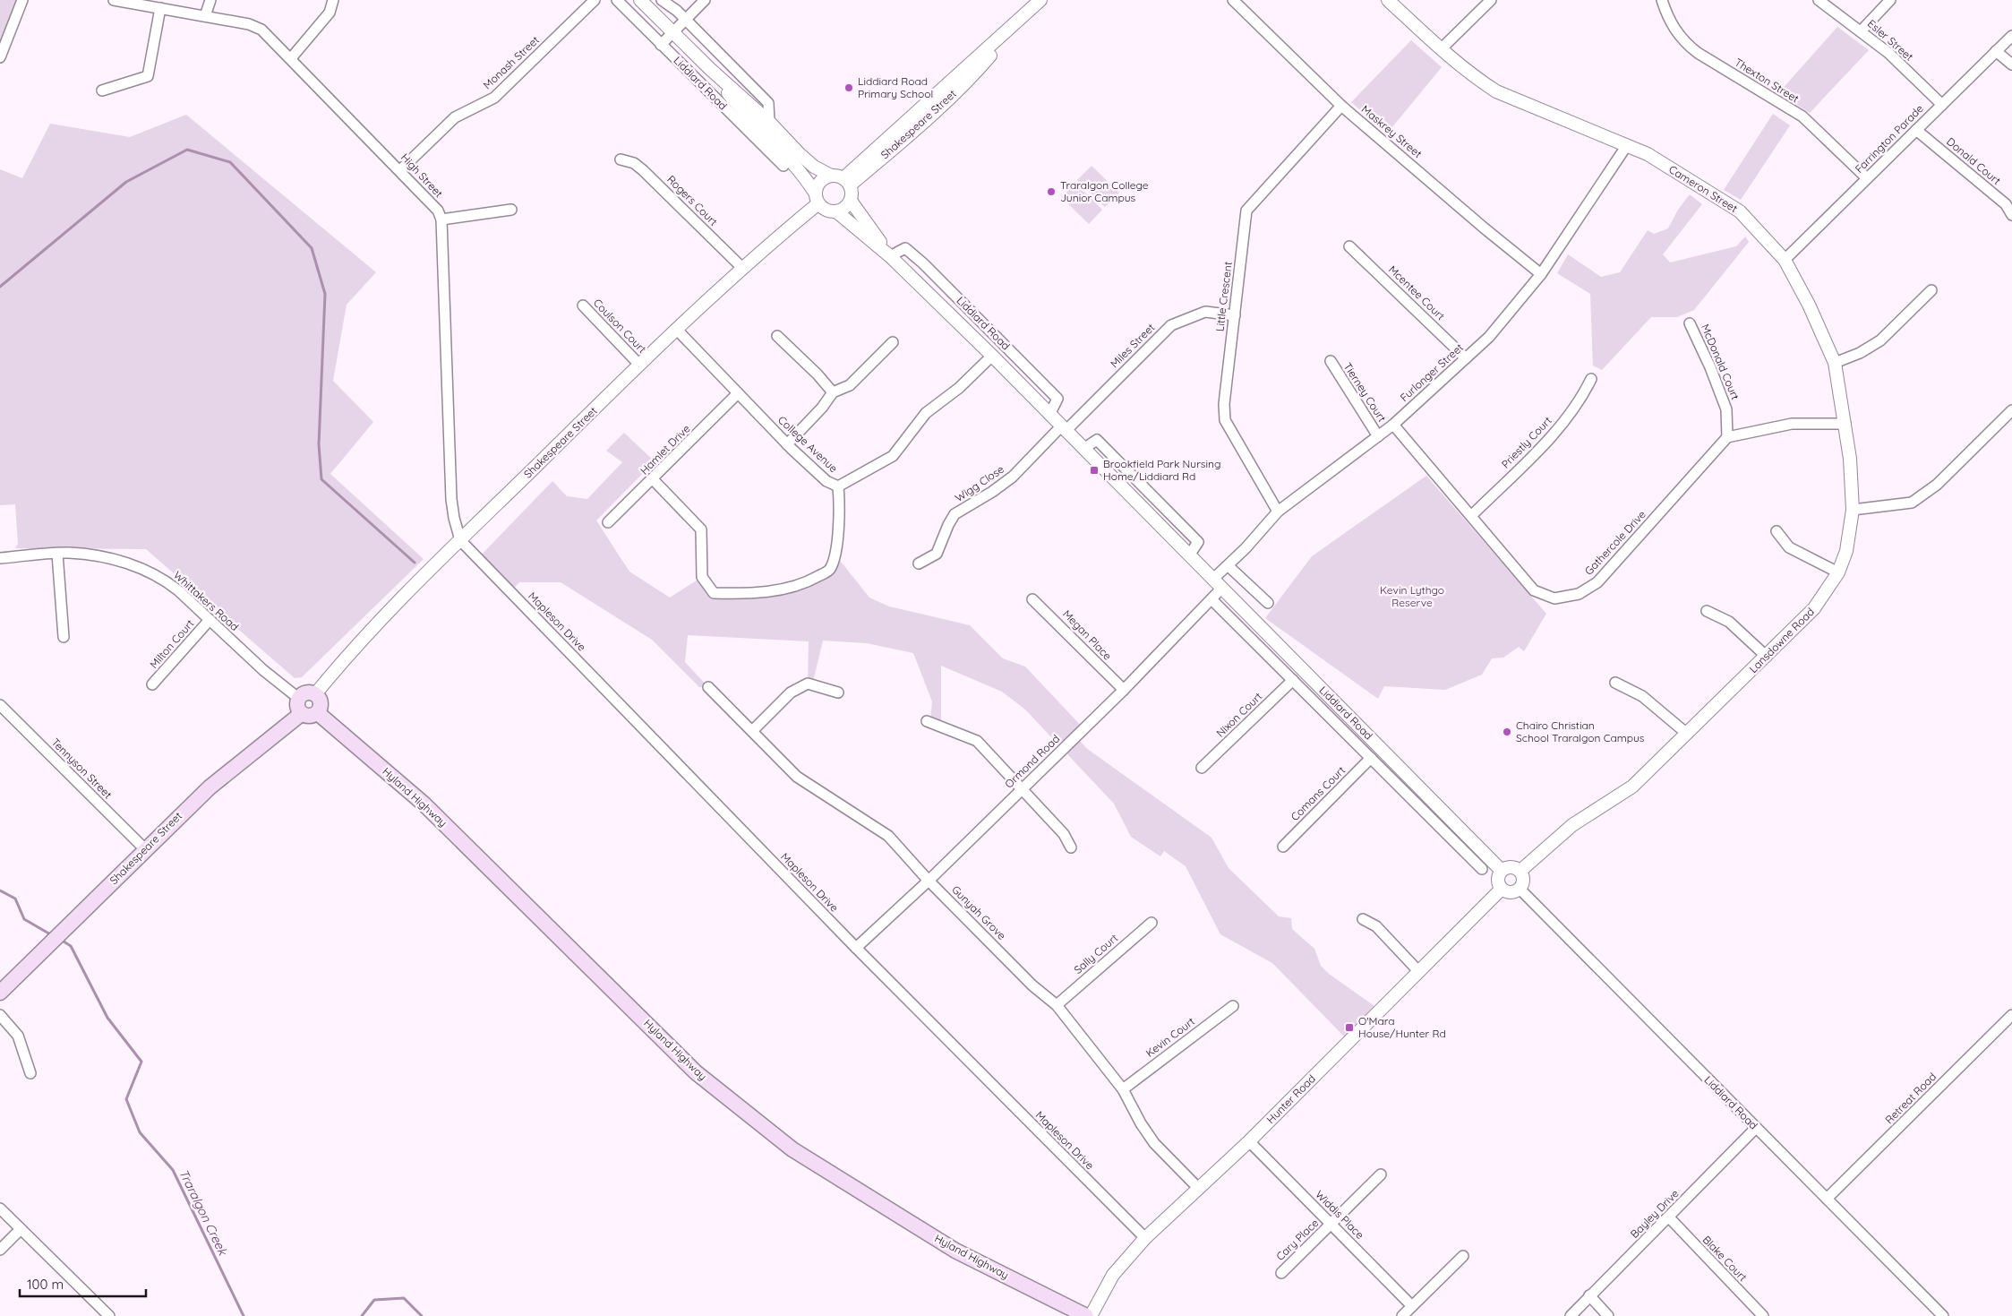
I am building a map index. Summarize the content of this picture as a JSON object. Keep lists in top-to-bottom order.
{
  "streets": {
    "main road": ["Shakespeare Street", "Hyland Highway"],
    "street": [
      "Esler Street",
      "Monash Street",
      "Thexton Street",
      "Liddiard Road",
      "Maskrey Street",
      "Farrington Parade",
      "Donald Court",
      "High Street",
      "Cameron Street",
      "Rogers Court",
      "Mcentee Court",
      "Little Crescent",
      "Coulson Court",
      "Miles Street",
      "McDonald Court",
      "Furlonger Street",
      "Tierney Court",
      "Priestly Court",
      "College Avenue",
      "Hamlet Drive",
      "Wigg Close",
      "Gathercole Drive",
      "Whittakers Road",
      "Mapleson Drive",
      "Megan Place",
      "Lansdowne Road",
      "Milton Court",
      "Nixon Court",
      "Ormond Road",
      "Tennyson Street",
      "Comans Court",
      "Gunyah Grove",
      "Sally Court",
      "Kevin Court",
      "Retreat Road",
      "Hunter Road",
      "Bayley Drive",
      "Widdis Place",
      "Cary Place",
      "Blake Court"
    ]
  },
  "crossings": [
    ["Esler Street", "Farrington Parade"],
    ["Monash Street", "High Street"],
    ["Thexton Street", "Farrington Parade"],
    ["Liddiard Road", "Shakespeare Street"],
    ["Liddiard Road", "Miles Street"],
    ["Liddiard Road", "Furlonger Street"],
    ["Liddiard Road", "College Avenue"],
    ["Liddiard Road", "Wigg Close"],
    ["Liddiard Road", "Lansdowne Road"],
    ["Liddiard Road", "Nixon Court"],
    ["Liddiard Road", "Ormond Road"],
    ["Liddiard Road", "Comans Court"],
    ["Liddiard Road", "Retreat Road"],
    ["Liddiard Road", "Hunter Road"],
    ["Liddiard Road", "Bayley Drive"],
    ["Shakespeare Street", "Rogers Court"],
    ["Shakespeare Street", "Coulson Court"],
    ["Shakespeare Street", "College Avenue"],
    ["Shakespeare Street", "Whittakers Road"],
    ["Shakespeare Street", "Mapleson Drive"],
    ["Shakespeare Street", "Tennyson Street"],
    ["Shakespeare Street", "Hyland Highway"],
    ["Maskrey Street", "Little Crescent"],
    ["Maskrey Street", "Furlonger Street"],
    ["Farrington Parade", "Donald Court"],
    ["Farrington Parade", "Cameron Street"],
    ["Cameron Street", "Furlonger Street"],
    ["Cameron Street", "Lansdowne Road"],
    ["Mcentee Court", "Furlonger Street"],
    ["Little Crescent", "Miles Street"],
    ["Little Crescent", "Furlonger Street"],
    ["Miles Street", "Wigg Close"],
    ["McDonald Court", "Gathercole Drive"],
    ["Furlonger Street", "Tierney Court"],
    ["Furlonger Street", "Gathercole Drive"],
    ["Furlonger Street", "Ormond Road"],
    ["Priestly Court", "Gathercole Drive"],
    ["College Avenue", "Hamlet Drive"],
    ["Whittakers Road", "Milton Court"],
    ["Whittakers Road", "Hyland Highway"],
    ["Mapleson Drive", "Ormond Road"],
    ["Mapleson Drive", "Hunter Road"],
    ["Megan Place", "Ormond Road"],
    ["Lansdowne Road", "Hunter Road"],
    ["Ormond Road", "Gunyah Grove"],
    ["Gunyah Grove", "Sally Court"],
    ["Gunyah Grove", "Kevin Court"],
    ["Gunyah Grove", "Hunter Road"],
    ["Hunter Road", "Widdis Place"],
    ["Bayley Drive", "Blake Court"],
    ["Widdis Place", "Cary Place"]
  ],
  "water": ["Traralgon Creek"],
  "parks": ["Kevin Lythgo Reserve"],
  "places": {
    "other": ["Liddiard Road Primary School", "Traralgon College Junior Campus", "Chairo Christian School Traralgon Campus"],
    "transit": ["Brookfield Park Nursing Home/Liddiard Rd", "O'Mara House/Hunter Rd"]
  },
  "scale_bar": "100 m"
}
